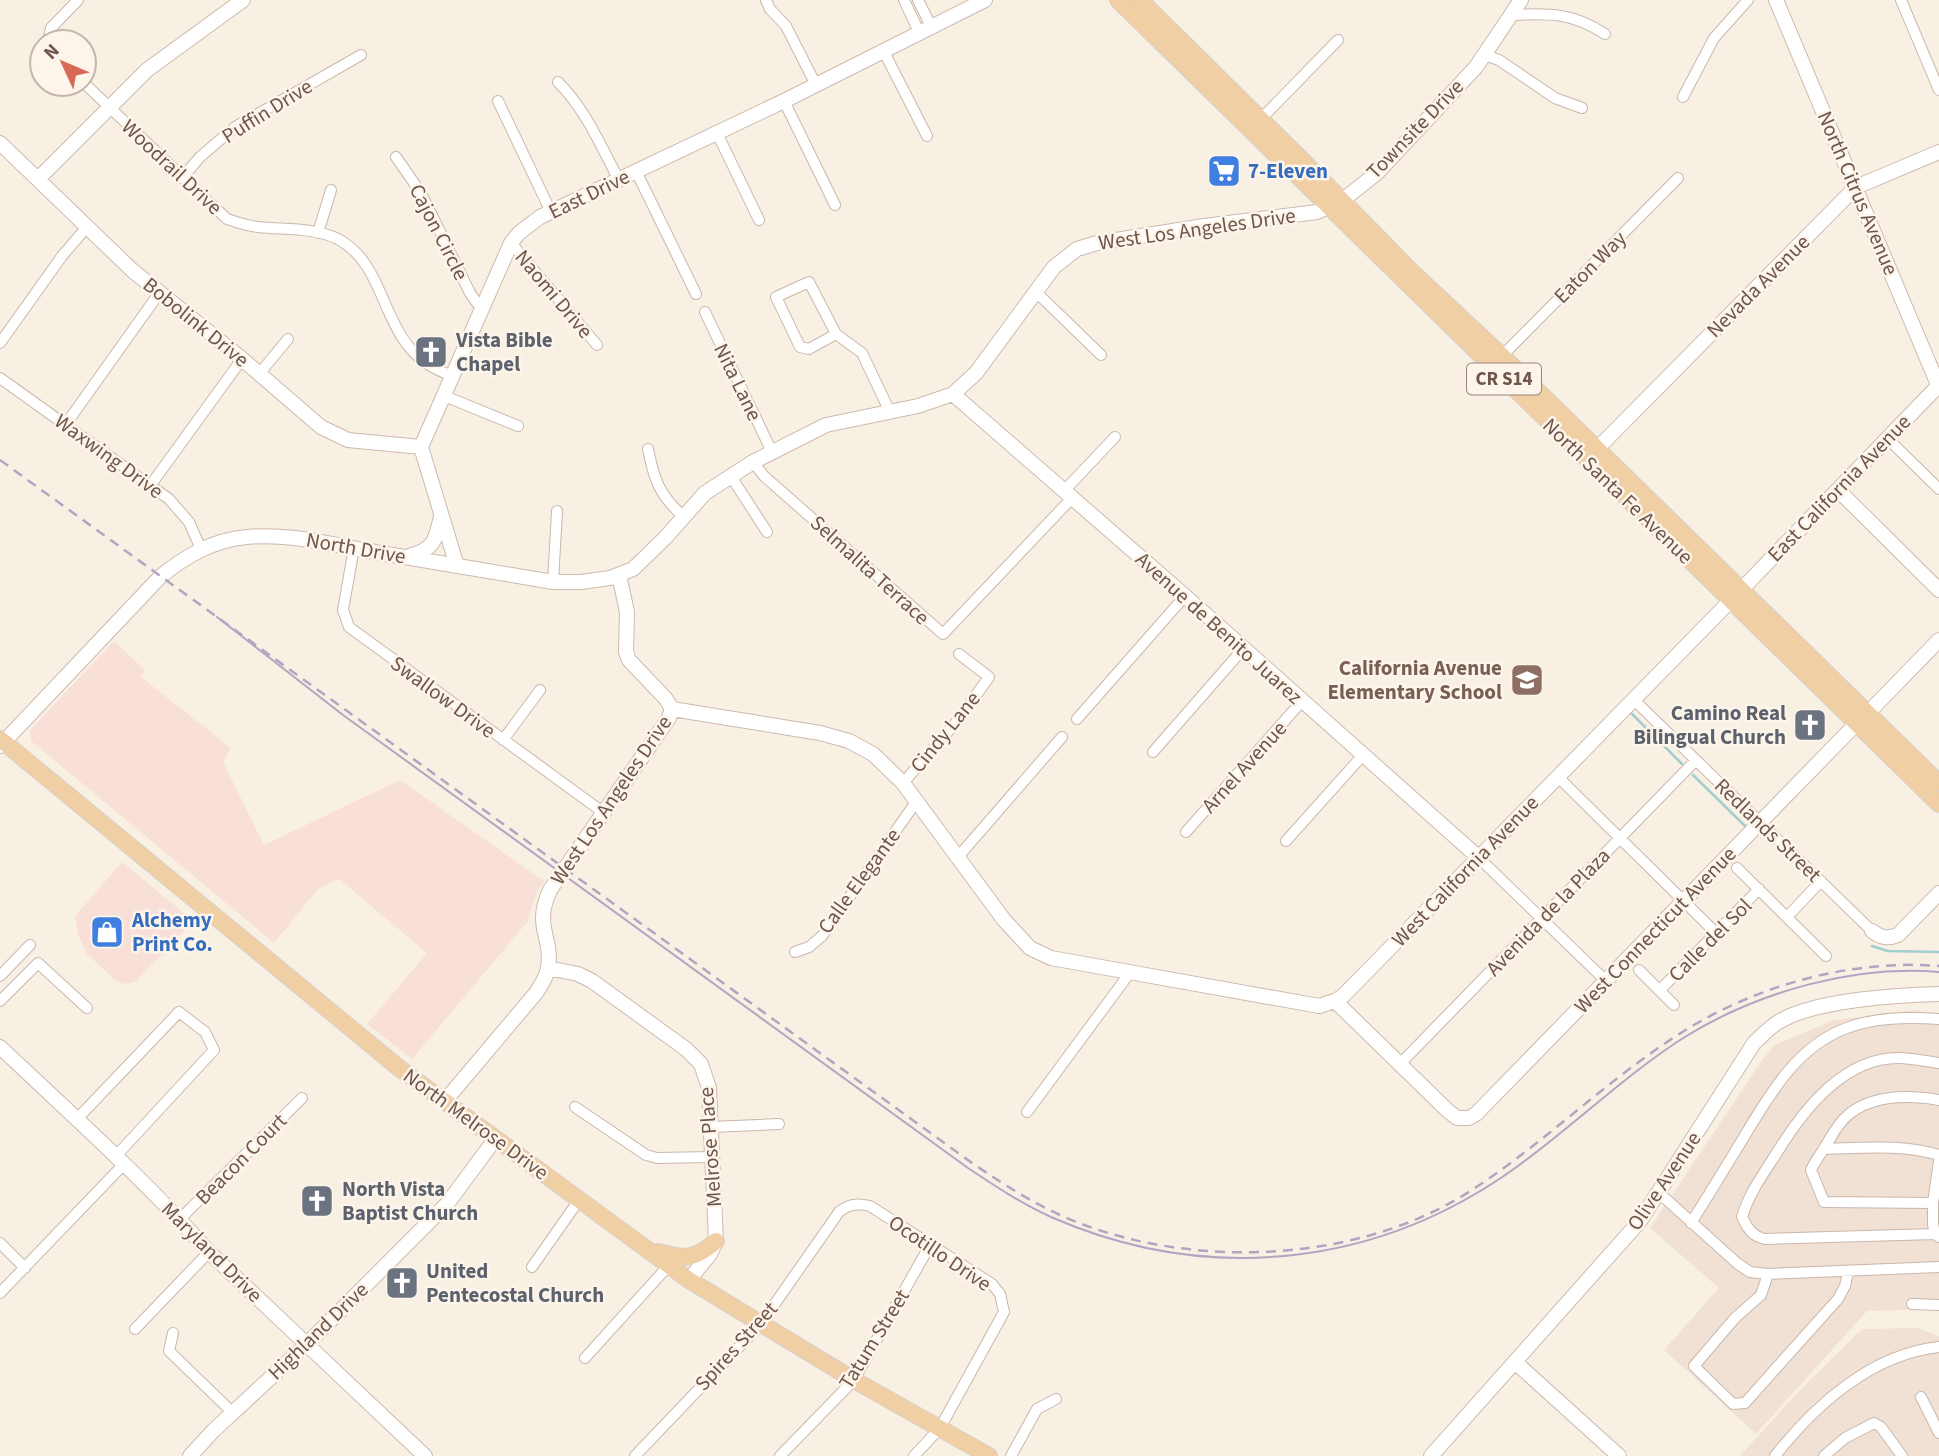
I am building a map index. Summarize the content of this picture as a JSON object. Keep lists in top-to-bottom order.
{
  "streets": {
    "main road": ["CR S14", "North Santa Fe Avenue", "North Melrose Drive"],
    "street": [
      "Puffin Drive",
      "Townsite Drive",
      "Woodrail Drive",
      "North Citrus Avenue",
      "East Drive",
      "West Los Angeles Drive",
      "Cajon Circle",
      "Eaton Way",
      "Nevada Avenue",
      "Naomi Drive",
      "Bobolink Drive",
      "Nita Lane",
      "Waxwing Drive",
      "East California Avenue",
      "North Drive",
      "Selmalita Terrace",
      "Avenue de Benito Juarez",
      "Swallow Drive",
      "Cindy Lane",
      "Arnel Avenue",
      "Redlands Street",
      "West California Avenue",
      "Calle Elegante",
      "Avenida de la Plaza",
      "West Connecticut Avenue",
      "Calle del Sol",
      "Melrose Place",
      "Beacon Court",
      "Olive Avenue",
      "Maryland Drive",
      "Ocotillo Drive",
      "Highland Drive",
      "Tatum Street",
      "Spires Street"
    ]
  },
  "crossings": [
    ["Puffin Drive", "Woodrail Drive"],
    ["Townsite Drive", "West Los Angeles Drive"],
    ["Townsite Drive", "North Santa Fe Avenue"],
    ["Woodrail Drive", "East Drive"],
    ["North Citrus Avenue", "Nevada Avenue"],
    ["North Citrus Avenue", "East California Avenue"],
    ["East Drive", "Cajon Circle"],
    ["East Drive", "Naomi Drive"],
    ["East Drive", "Bobolink Drive"],
    ["West Los Angeles Drive", "Nita Lane"],
    ["West Los Angeles Drive", "North Santa Fe Avenue"],
    ["West Los Angeles Drive", "North Drive"],
    ["West Los Angeles Drive", "Selmalita Terrace"],
    ["West Los Angeles Drive", "Avenue de Benito Juarez"],
    ["West Los Angeles Drive", "Swallow Drive"],
    ["West Los Angeles Drive", "Melrose Place"],
    ["Eaton Way", "North Santa Fe Avenue"],
    ["Nevada Avenue", "North Santa Fe Avenue"],
    ["Waxwing Drive", "North Drive"],
    ["East California Avenue", "North Santa Fe Avenue"],
    ["East California Avenue", "West California Avenue"],
    ["North Santa Fe Avenue", "West California Avenue"],
    ["North Santa Fe Avenue", "West Connecticut Avenue"],
    ["North Drive", "Swallow Drive"],
    ["North Drive", "North Melrose Drive"],
    ["Selmalita Terrace", "Avenue de Benito Juarez"],
    ["Avenue de Benito Juarez", "Arnel Avenue"],
    ["Avenue de Benito Juarez", "West California Avenue"],
    ["Avenue de Benito Juarez", "Avenida de la Plaza"],
    ["Avenue de Benito Juarez", "West Connecticut Avenue"],
    ["Redlands Street", "West California Avenue"],
    ["Redlands Street", "Avenida de la Plaza"],
    ["Redlands Street", "West Connecticut Avenue"],
    ["Avenida de la Plaza", "West Connecticut Avenue"],
    ["North Melrose Drive", "Ocotillo Drive"],
    ["North Melrose Drive", "Highland Drive"],
    ["North Melrose Drive", "Tatum Street"],
    ["North Melrose Drive", "Spires Street"],
    ["Beacon Court", "Maryland Drive"],
    ["Maryland Drive", "Highland Drive"],
    ["Ocotillo Drive", "Tatum Street"],
    ["Ocotillo Drive", "Spires Street"]
  ],
  "places": {
    "supermarket": ["7-Eleven"],
    "church": [
      "Vista Bible Chapel",
      "Camino Real Bilingual Church",
      "North Vista Baptist Church",
      "United Pentecostal Church"
    ],
    "school or university": ["California Avenue Elementary School"],
    "shop": ["Alchemy Print Co."]
  },
  "north": "top left"
}
